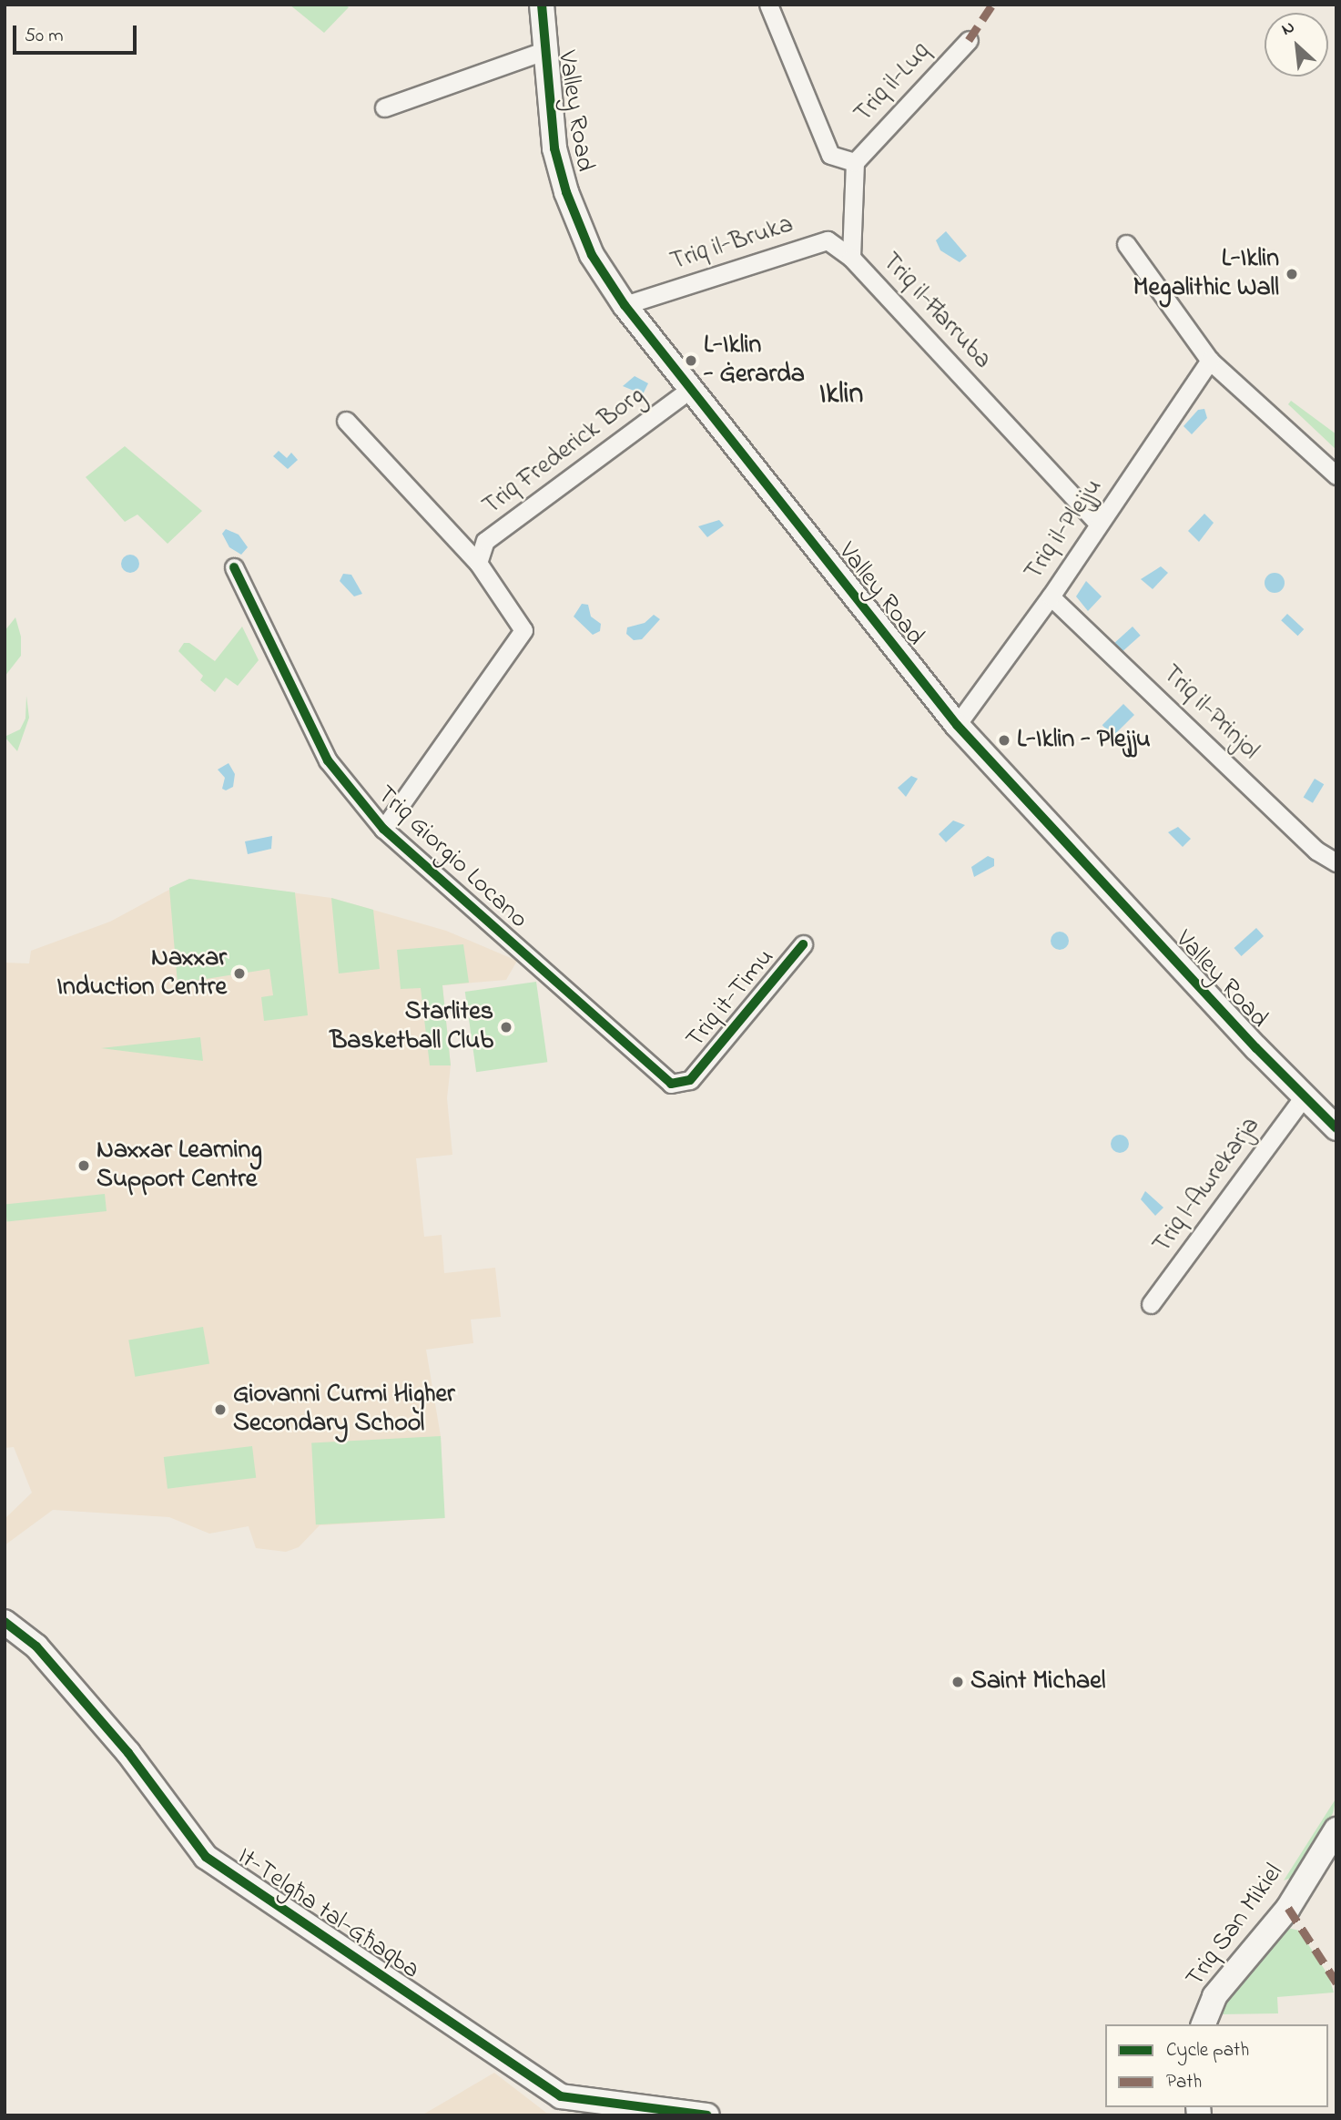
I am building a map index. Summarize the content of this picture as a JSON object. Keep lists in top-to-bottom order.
{
  "streets": {
    "street": [
      "Triq il-Luq",
      "Valley Road",
      "Triq il-Bruka",
      "Triq il-Ħarruba",
      "Triq Frederick Borg",
      "Triq il-Plejju",
      "Triq il-Prinjol",
      "Triq Giorgio Locano",
      "Triq it-Timu",
      "Triq l-Awrekarja",
      "It-Telgħa tal-Għaqba",
      "Triq San Mikiel"
    ]
  },
  "crossings": [
    ["Triq il-Luq", "Triq il-Ħarruba"],
    ["Valley Road", "Triq il-Bruka"],
    ["Valley Road", "Triq Frederick Borg"],
    ["Valley Road", "Triq il-Plejju"],
    ["Valley Road", "Triq l-Awrekarja"],
    ["Triq il-Bruka", "Triq il-Ħarruba"],
    ["Triq il-Ħarruba", "Triq il-Plejju"],
    ["Triq il-Plejju", "Triq il-Prinjol"],
    ["Triq Giorgio Locano", "Triq it-Timu"]
  ],
  "districts": ["Iklin"],
  "places": [
    "L-Iklin Megalithic Wall",
    "L-Iklin - Ġerarda",
    "L-Iklin - Plejju",
    "Naxxar Induction Centre",
    "Starlites Basketball Club",
    "Naxxar Learning Support Centre",
    "Giovanni Curmi Higher Secondary School",
    "Saint Michael"
  ],
  "legend": ["Cycle path", "Path"],
  "scale_bar": "50 m",
  "north": "top left"
}
